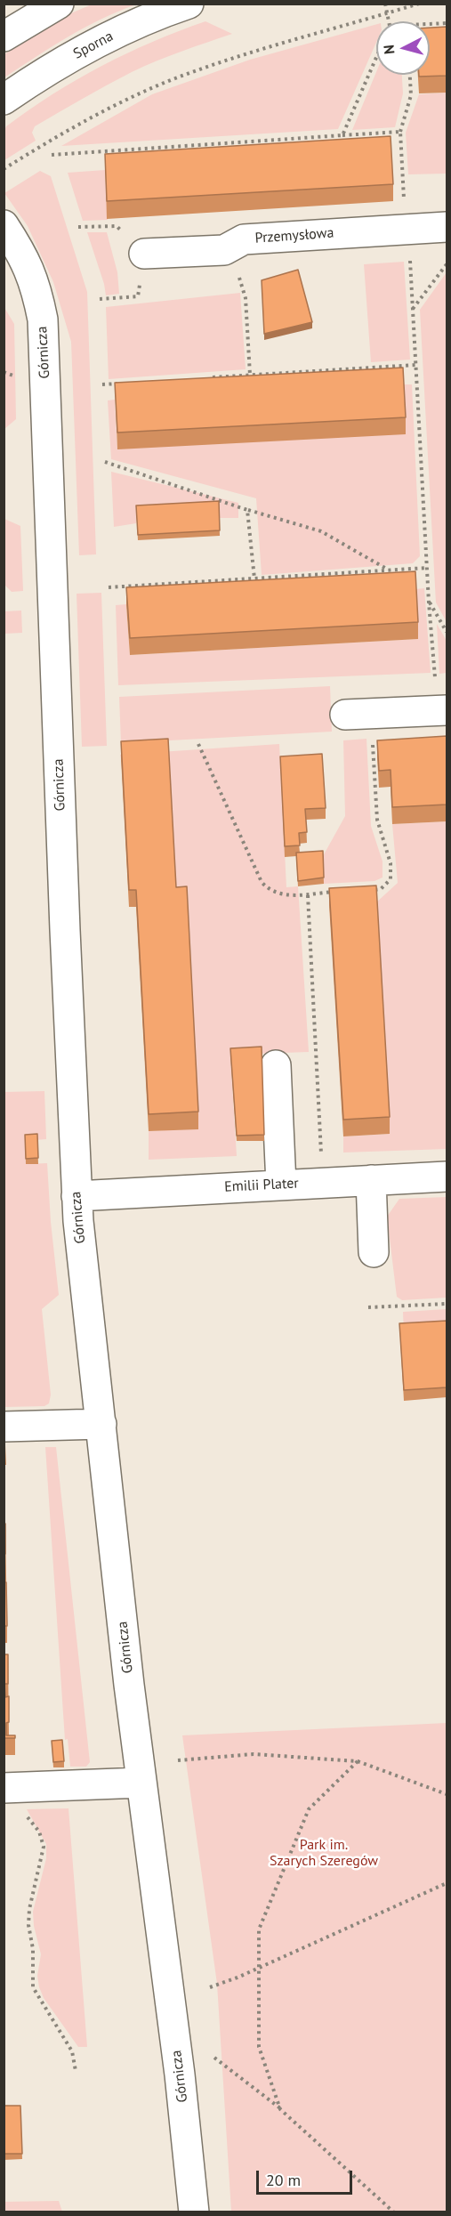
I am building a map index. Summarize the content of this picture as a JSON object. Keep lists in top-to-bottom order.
{
  "streets": {
    "street": [
      "Sporna",
      "Przemysłowa",
      "Górnicza",
      "Emilii Plater"
    ]
  },
  "crossings": [
    ["Górnicza", "Emilii Plater"]
  ],
  "parks": ["Park im. Szarych Szeregów"],
  "scale_bar": "20 m",
  "north": "left"
}
